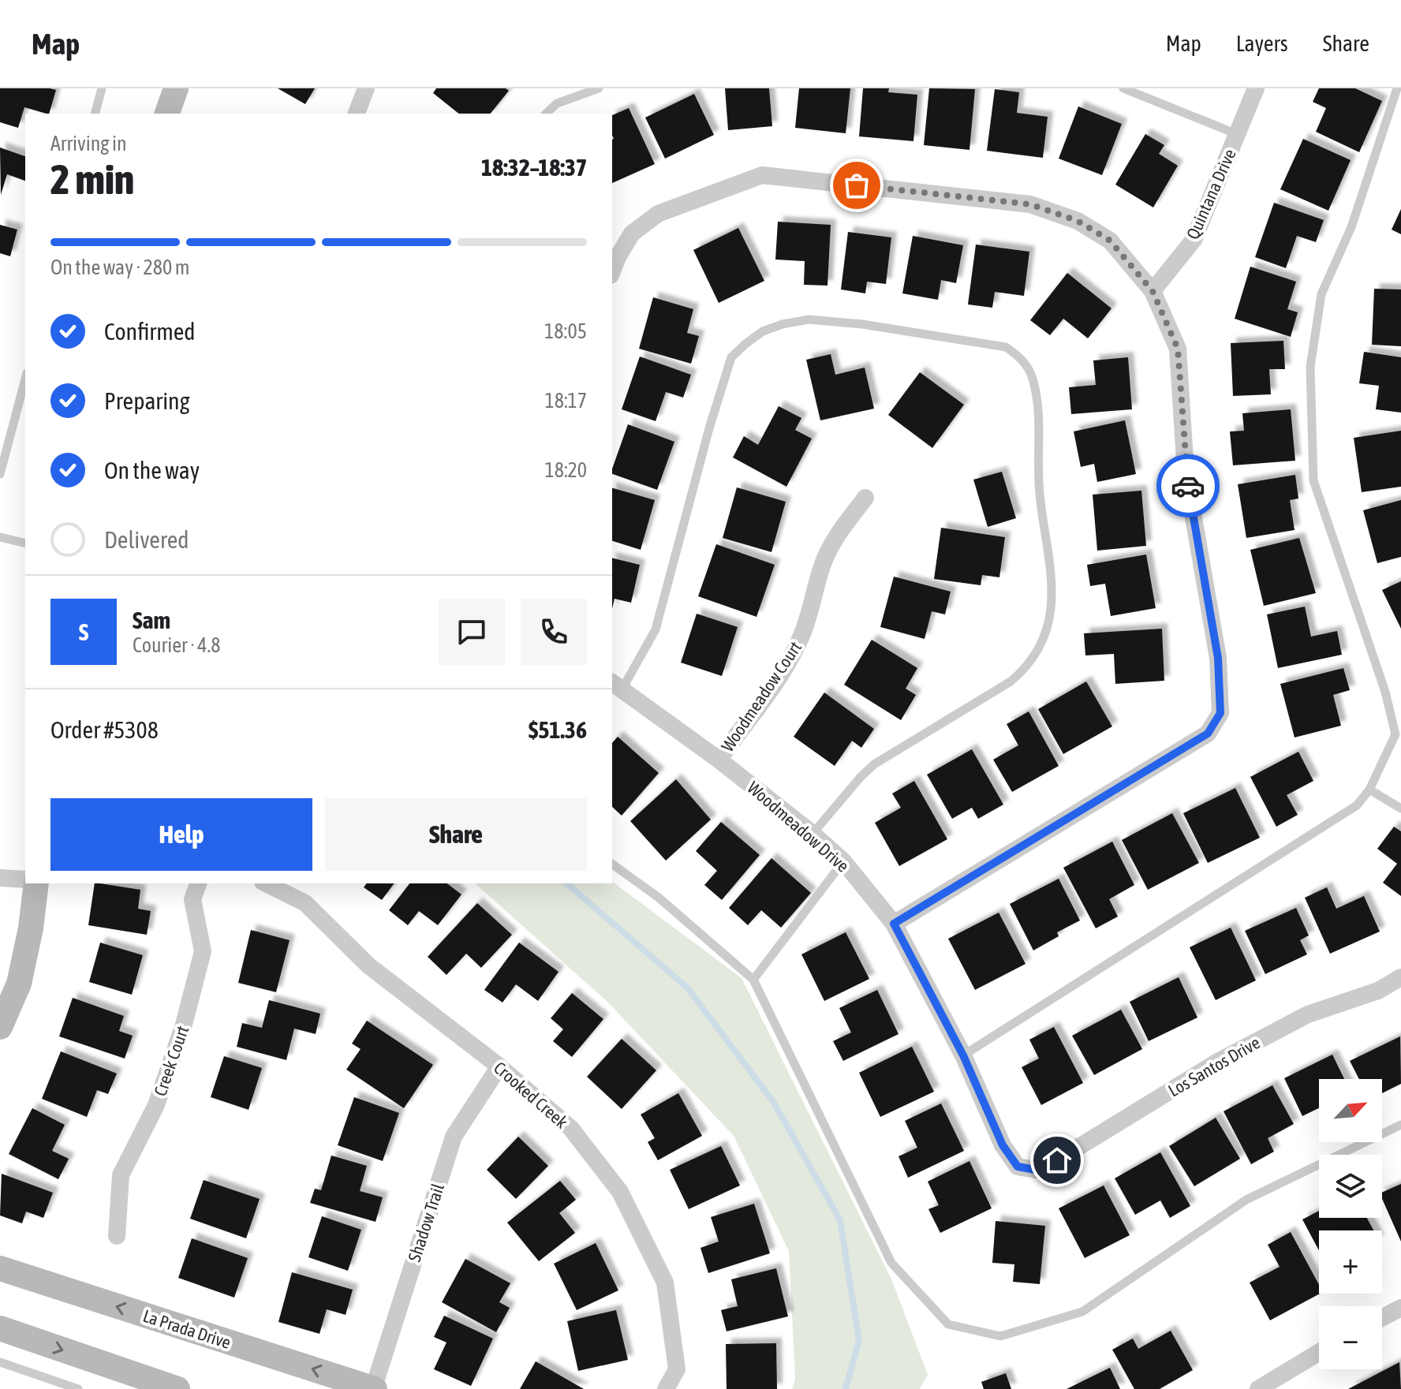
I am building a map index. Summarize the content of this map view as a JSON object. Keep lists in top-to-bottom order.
{
  "streets": {
    "main road": ["La Prada Drive"],
    "street": [
      "Quintana Drive",
      "Woodmeadow Court",
      "Woodmeadow Drive",
      "Creek Court",
      "Los Santos Drive",
      "Crooked Creek",
      "Shadow Trail"
    ]
  },
  "crossings": [
    ["Woodmeadow Court", "Woodmeadow Drive"],
    ["Woodmeadow Drive", "Los Santos Drive"],
    ["Crooked Creek", "Shadow Trail"],
    ["Shadow Trail", "La Prada Drive"]
  ],
  "north": "top right",
  "page": {
    "header": "Map",
    "nav": ["Map", "Layers", "Share"],
    "heading": ["2 min", "Arriving in", "18:32–18:37"],
    "panel": [
      "Sam",
      "Courier · 4.8",
      "Order #5308",
      "$51.36"
    ],
    "bar": "On the way · 280 m",
    "list": [
      ["Confirmed", "18:05"],
      ["Preparing", "18:17"],
      ["On the way", "18:20"],
      "Delivered"
    ],
    "round": "S",
    "buttons": ["Help", "Share"],
    "map_buttons": ["+", "−"]
  }
}
